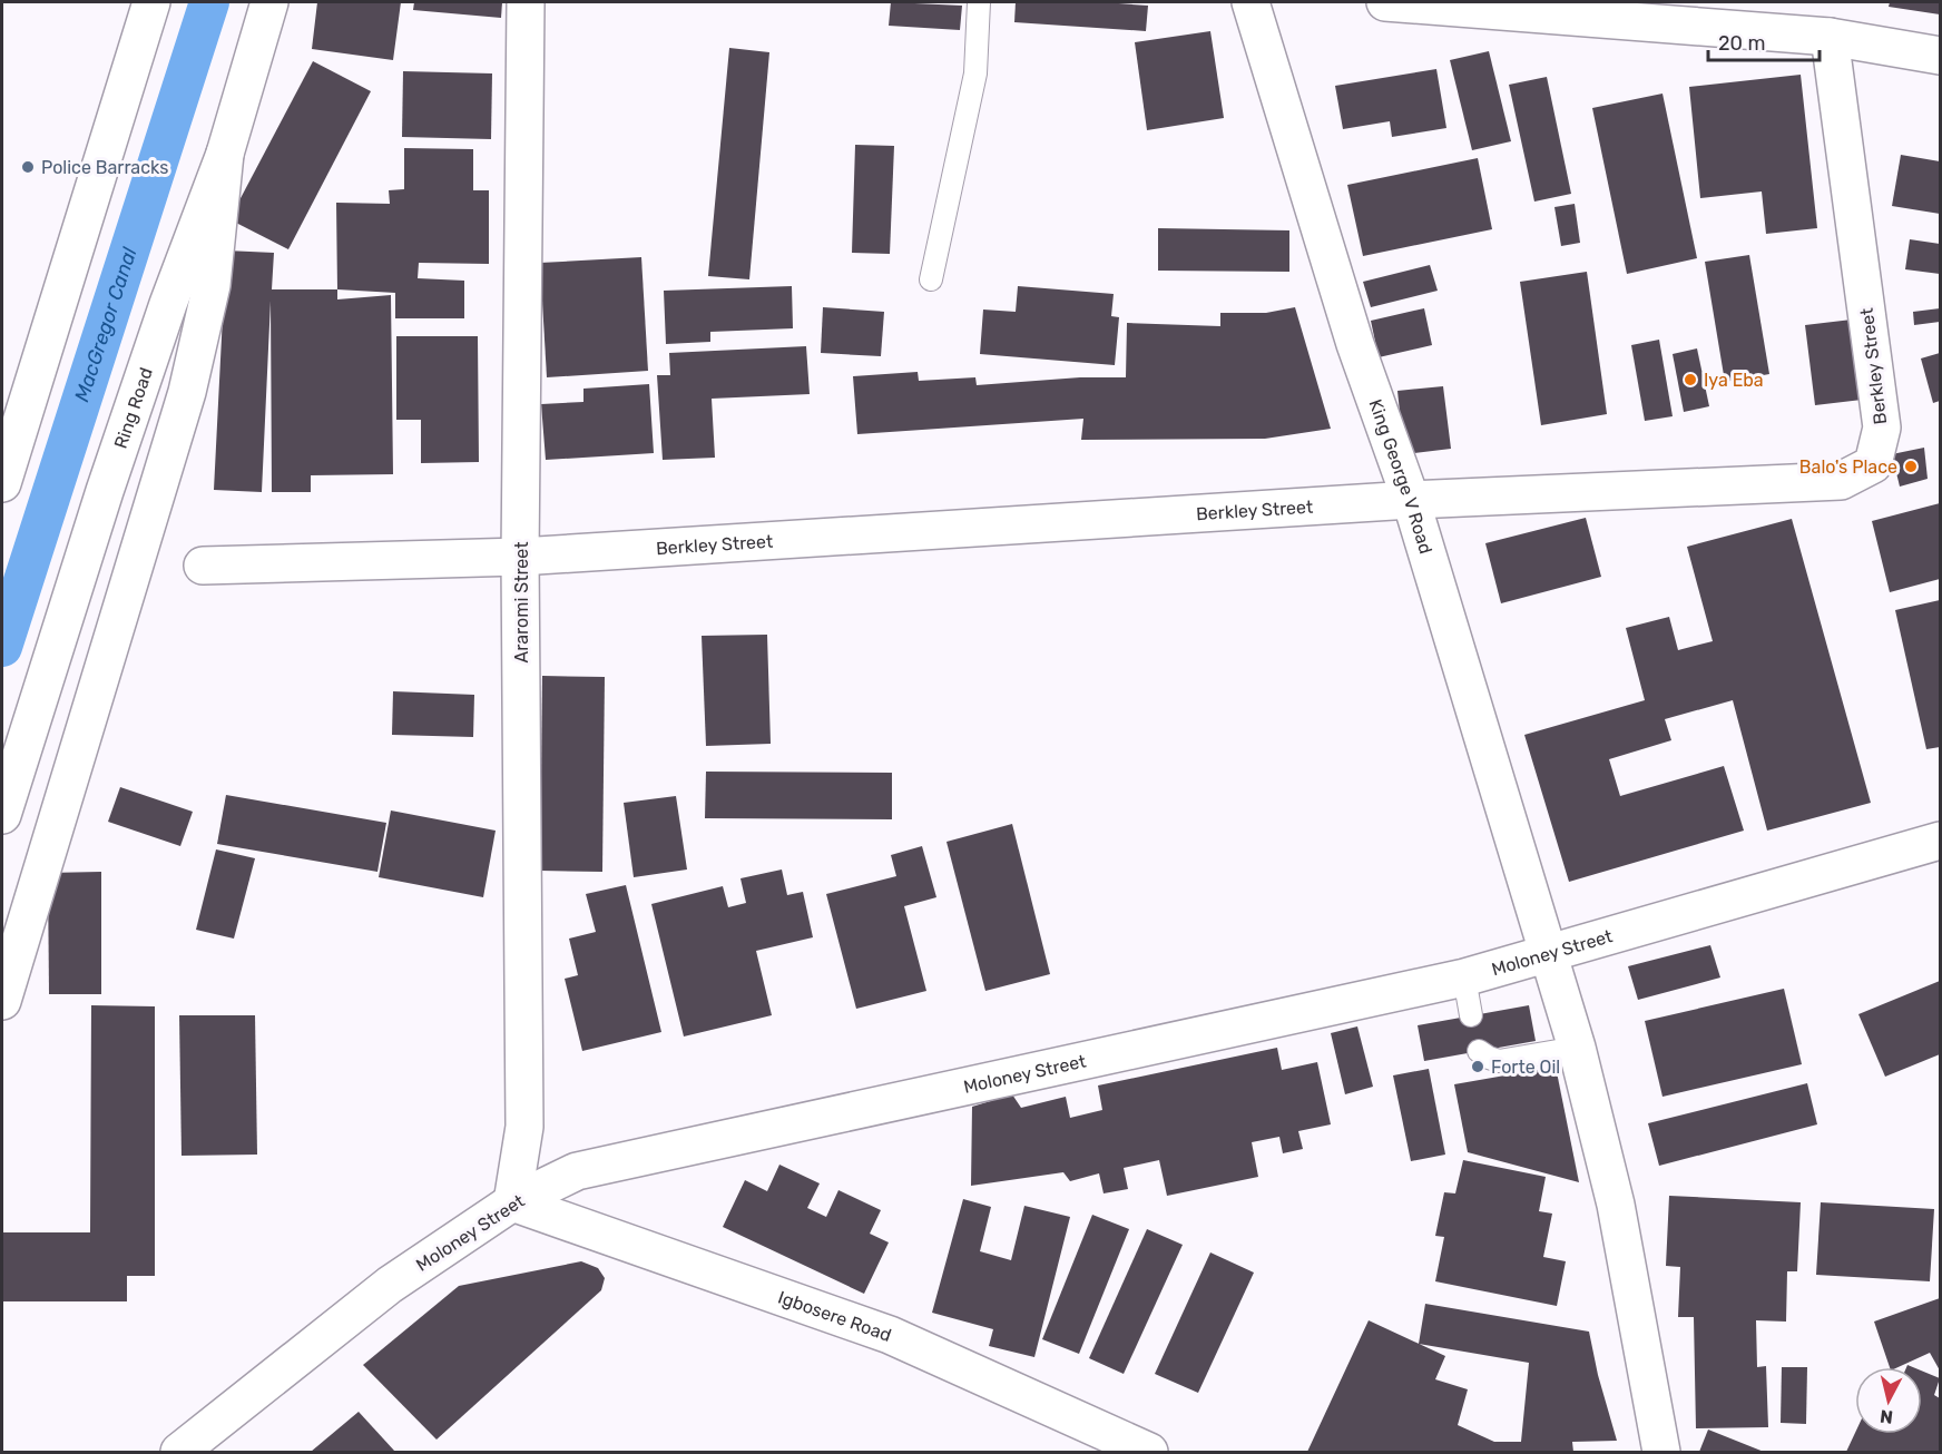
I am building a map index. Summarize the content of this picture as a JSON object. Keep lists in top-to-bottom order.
{
  "streets": {
    "main road": [
      "Berkley Street",
      "Ring Road",
      "King George V Road",
      "Araromi Street",
      "Moloney Street",
      "Igbosere Road"
    ]
  },
  "crossings": [
    ["Berkley Street", "King George V Road"],
    ["Berkley Street", "Araromi Street"],
    ["King George V Road", "Moloney Street"],
    ["Araromi Street", "Moloney Street"],
    ["Araromi Street", "Igbosere Road"],
    ["Moloney Street", "Igbosere Road"]
  ],
  "water": ["MacGregor Canal"],
  "places": [
    "Police Barracks",
    "Iya Eba",
    "Balo's Place",
    "Forte Oil"
  ],
  "scale_bar": "20 m",
  "north": "bottom"
}
